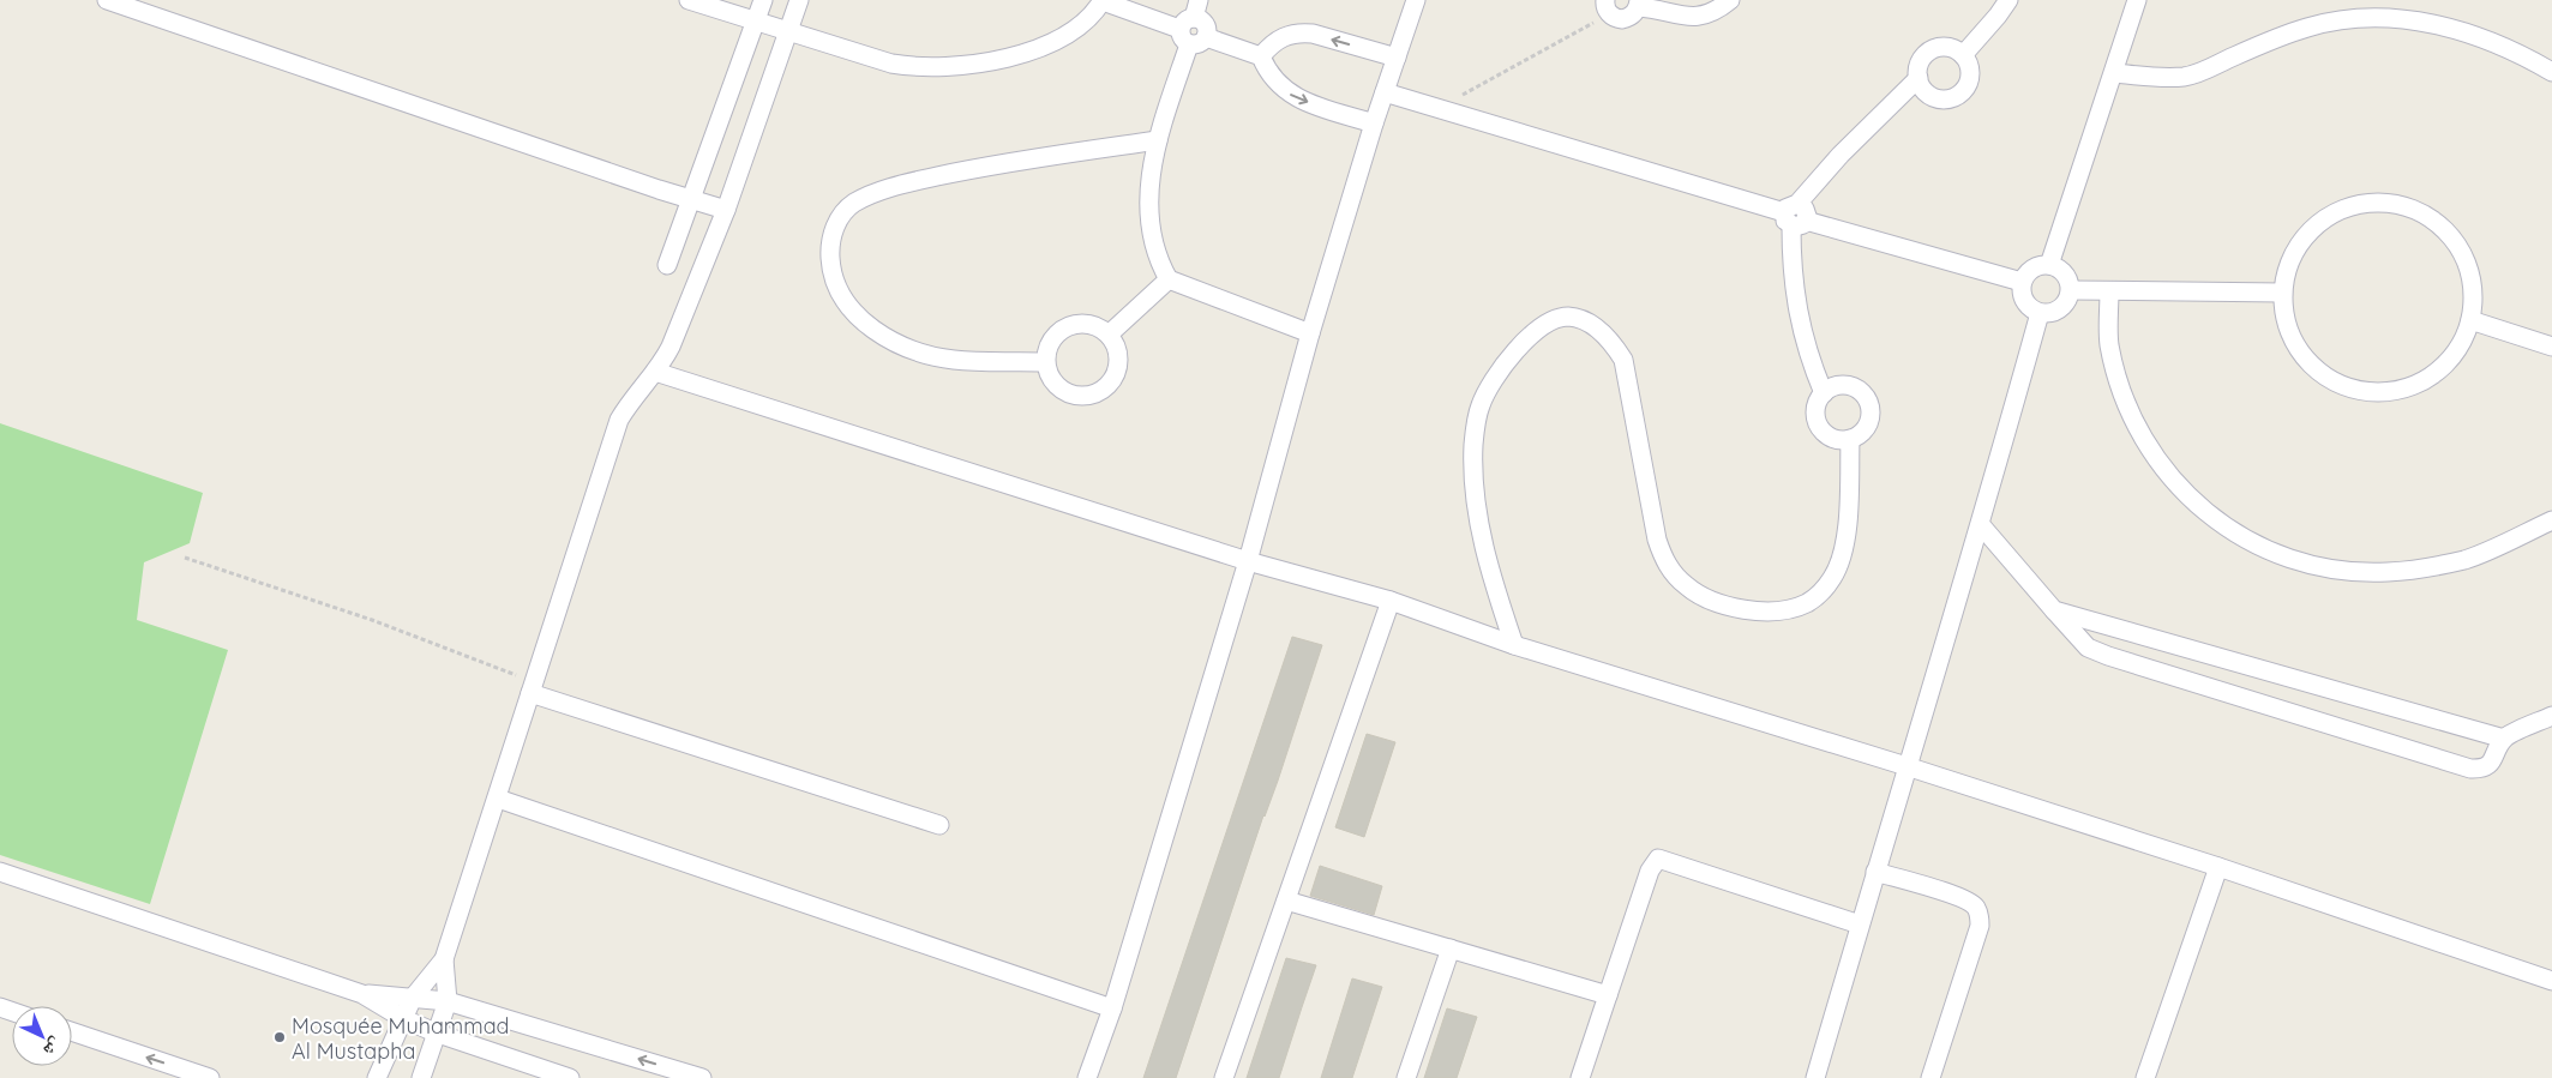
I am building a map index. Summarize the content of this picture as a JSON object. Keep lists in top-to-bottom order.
{
  "places": ["Mosquée Muhammad Al Mustapha"],
  "north": "bottom right"
}
